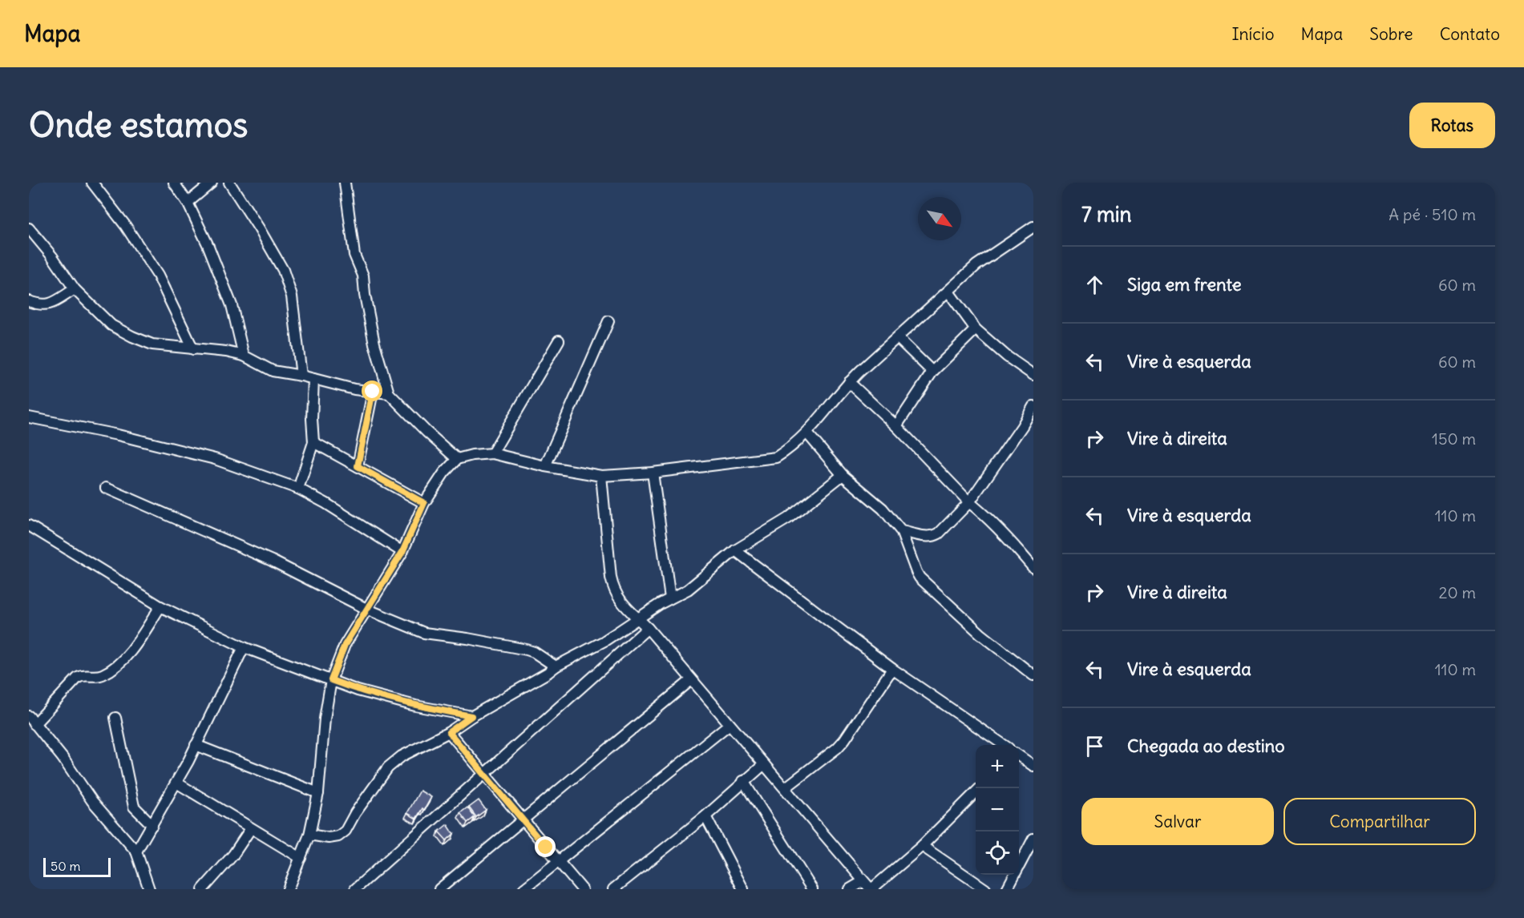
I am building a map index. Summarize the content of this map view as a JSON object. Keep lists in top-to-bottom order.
{
  "scale_bar": "50 m",
  "north": "bottom right",
  "page": {
    "header": "Mapa",
    "nav": [
      "Início",
      "Mapa",
      "Sobre",
      "Contato"
    ],
    "buttons": [
      "Rotas",
      ["Salvar", "Compartilhar"]
    ],
    "title": "Onde estamos",
    "heading": ["7 min", "A pé · 510 m"],
    "list": [
      ["Siga em frente", "60 m"],
      ["Vire à esquerda", "60 m"],
      ["Vire à direita", "150 m"],
      ["Vire à esquerda", "110 m"],
      ["Vire à direita", "20 m"],
      ["Vire à esquerda", "110 m"],
      "Chegada ao destino"
    ],
    "map_buttons": ["+", "−"],
    "scale": "50 m"
  }
}
